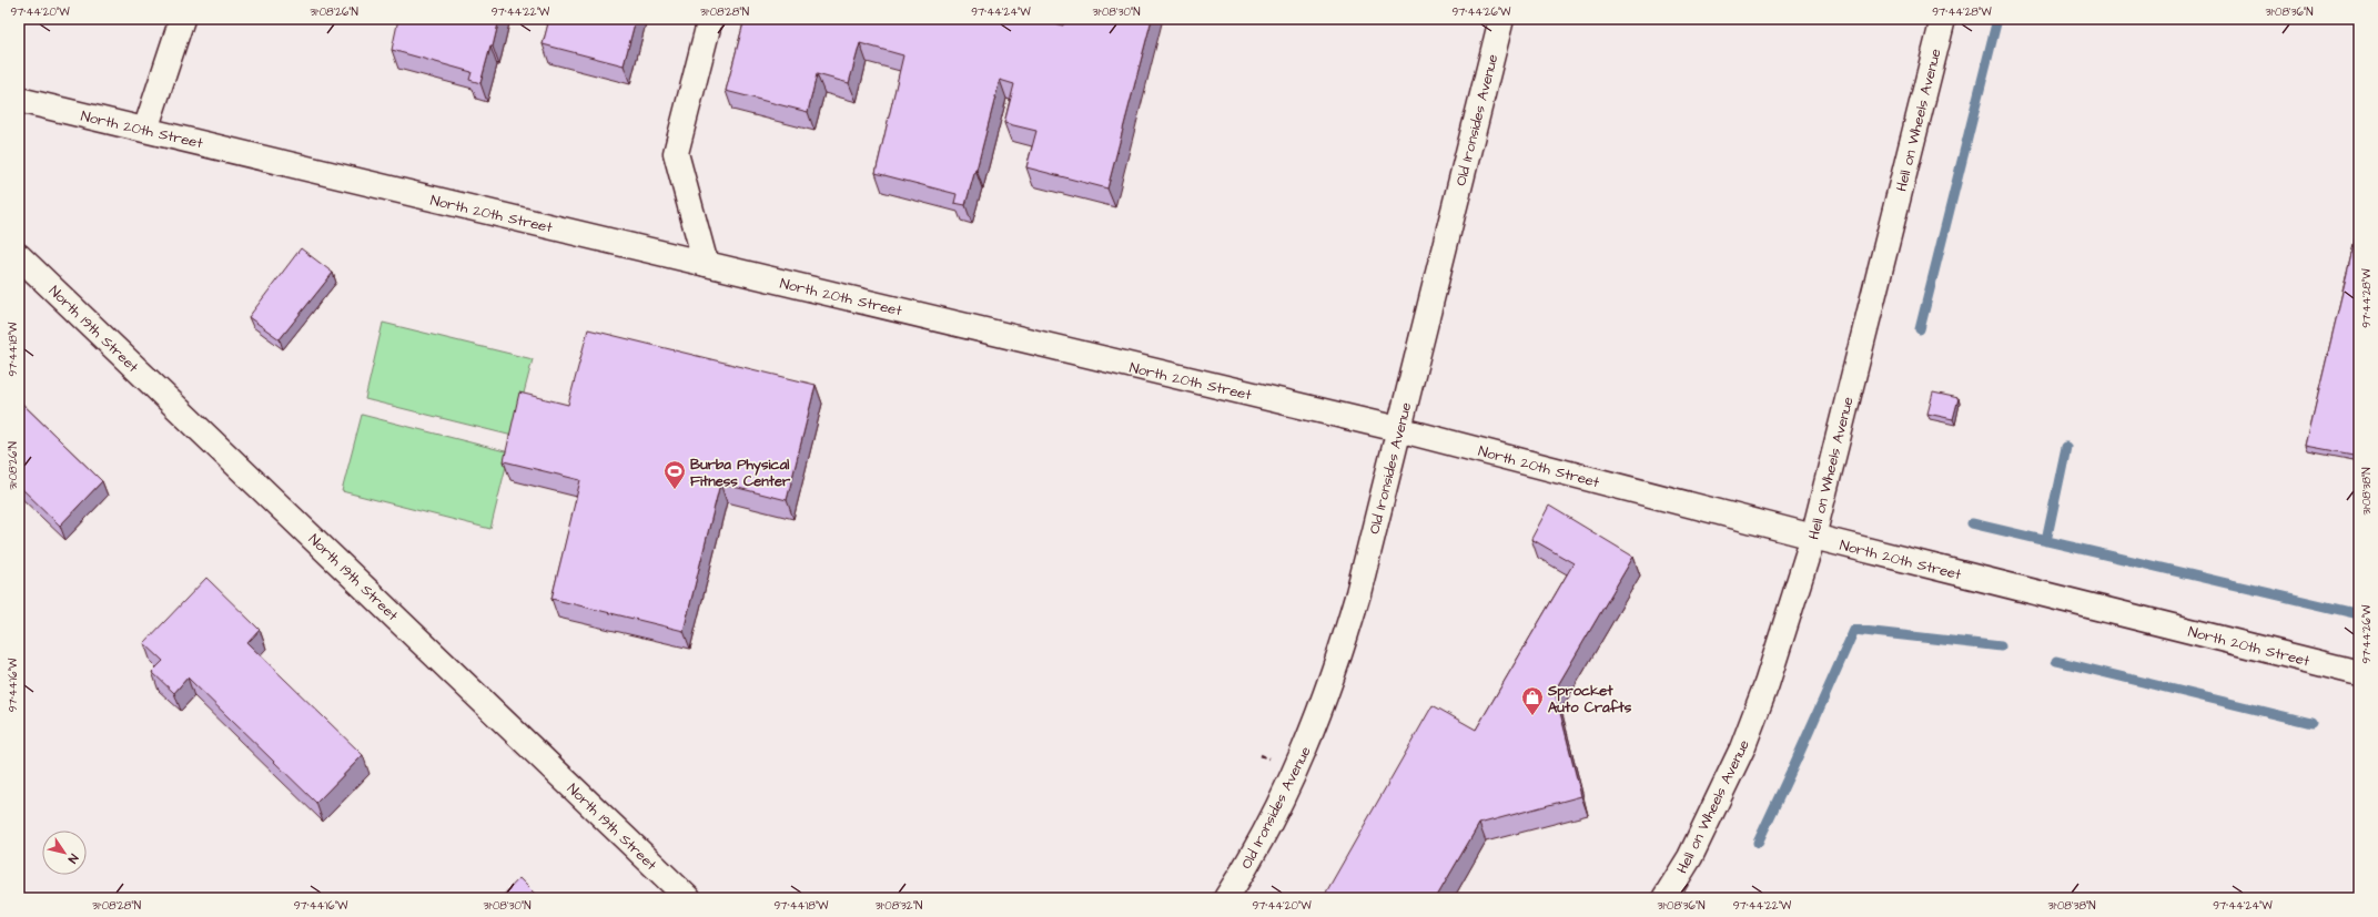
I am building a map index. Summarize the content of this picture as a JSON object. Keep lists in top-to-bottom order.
{
  "streets": {
    "street": [
      "Old Ironsides Avenue",
      "Hell on Wheels Avenue",
      "North 20th Street",
      "North 19th Street"
    ]
  },
  "crossings": [
    ["Old Ironsides Avenue", "North 20th Street"],
    ["Hell on Wheels Avenue", "North 20th Street"]
  ],
  "places": {
    "sports": ["Burba Physical Fitness Center"],
    "shop": ["Sprocket Auto Crafts"]
  },
  "north": "bottom right",
  "coordinates": [
    "97°44'20\"W",
    "31°08'26\"N",
    "97°44'22\"W",
    "31°08'28\"N",
    "97°44'24\"W",
    "31°08'30\"N",
    "97°44'26\"W",
    "97°44'28\"W",
    "31°08'36\"N",
    "97°44'18\"W",
    "31°08'38\"N",
    "97°44'16\"W",
    "31°08'32\"N"
  ]
}
